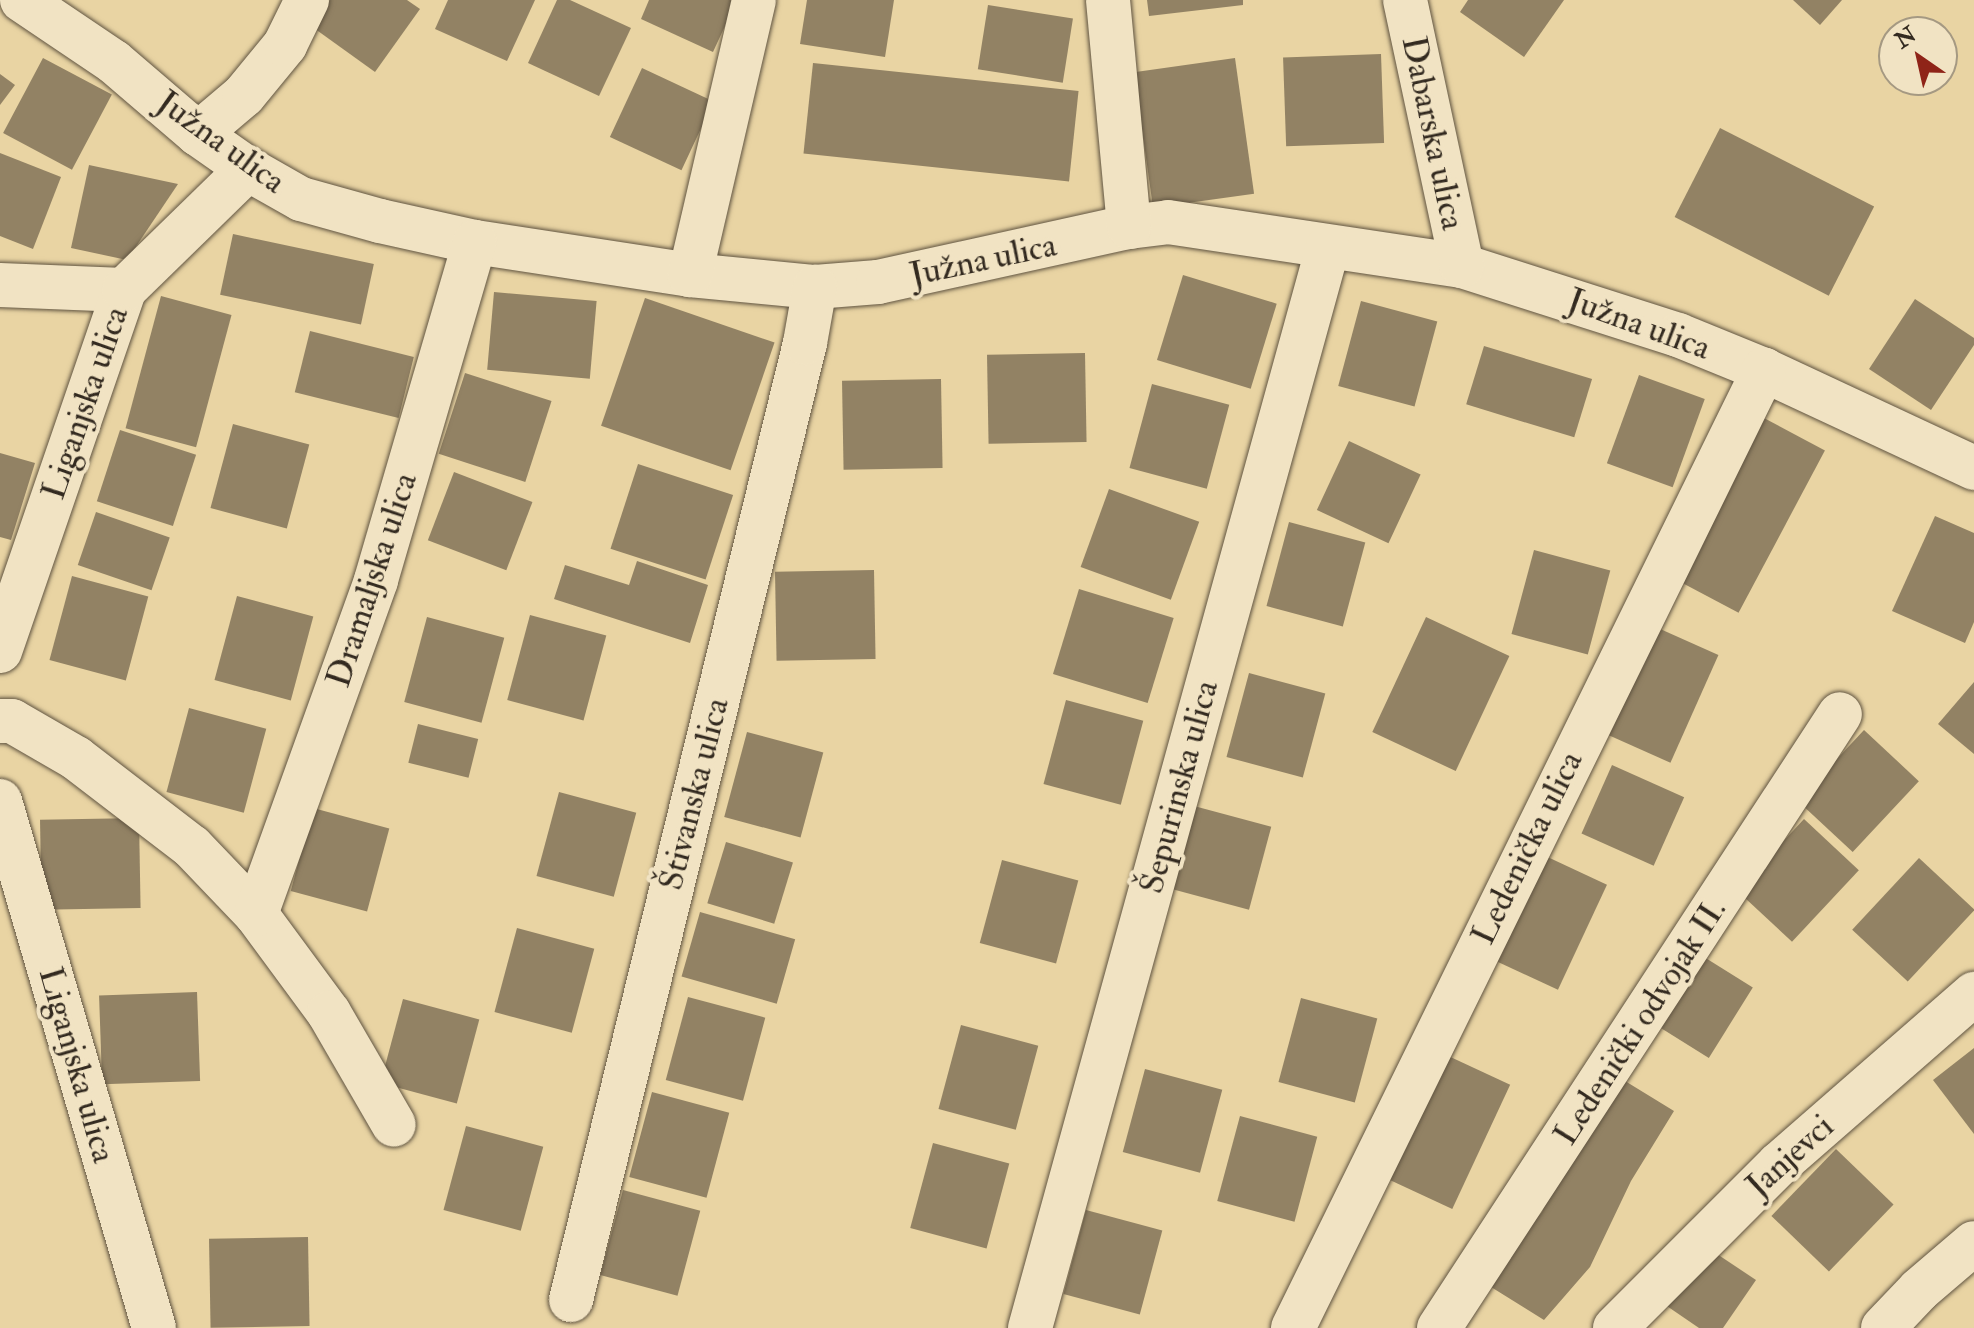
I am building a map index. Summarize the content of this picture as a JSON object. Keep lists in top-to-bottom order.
{
  "streets": {
    "street": [
      "Dabarska ulica",
      "Južna ulica",
      "Liganjska ulica",
      "Dramaljska ulica",
      "Šepurinska ulica",
      "Štivanska ulica",
      "Ledenička ulica",
      "Ledenički odvojak II.",
      "Janjevci"
    ]
  },
  "crossings": [
    ["Dabarska ulica", "Južna ulica"],
    ["Južna ulica", "Liganjska ulica"],
    ["Južna ulica", "Dramaljska ulica"],
    ["Južna ulica", "Šepurinska ulica"],
    ["Južna ulica", "Štivanska ulica"],
    ["Južna ulica", "Ledenička ulica"]
  ],
  "north": "top left"
}
